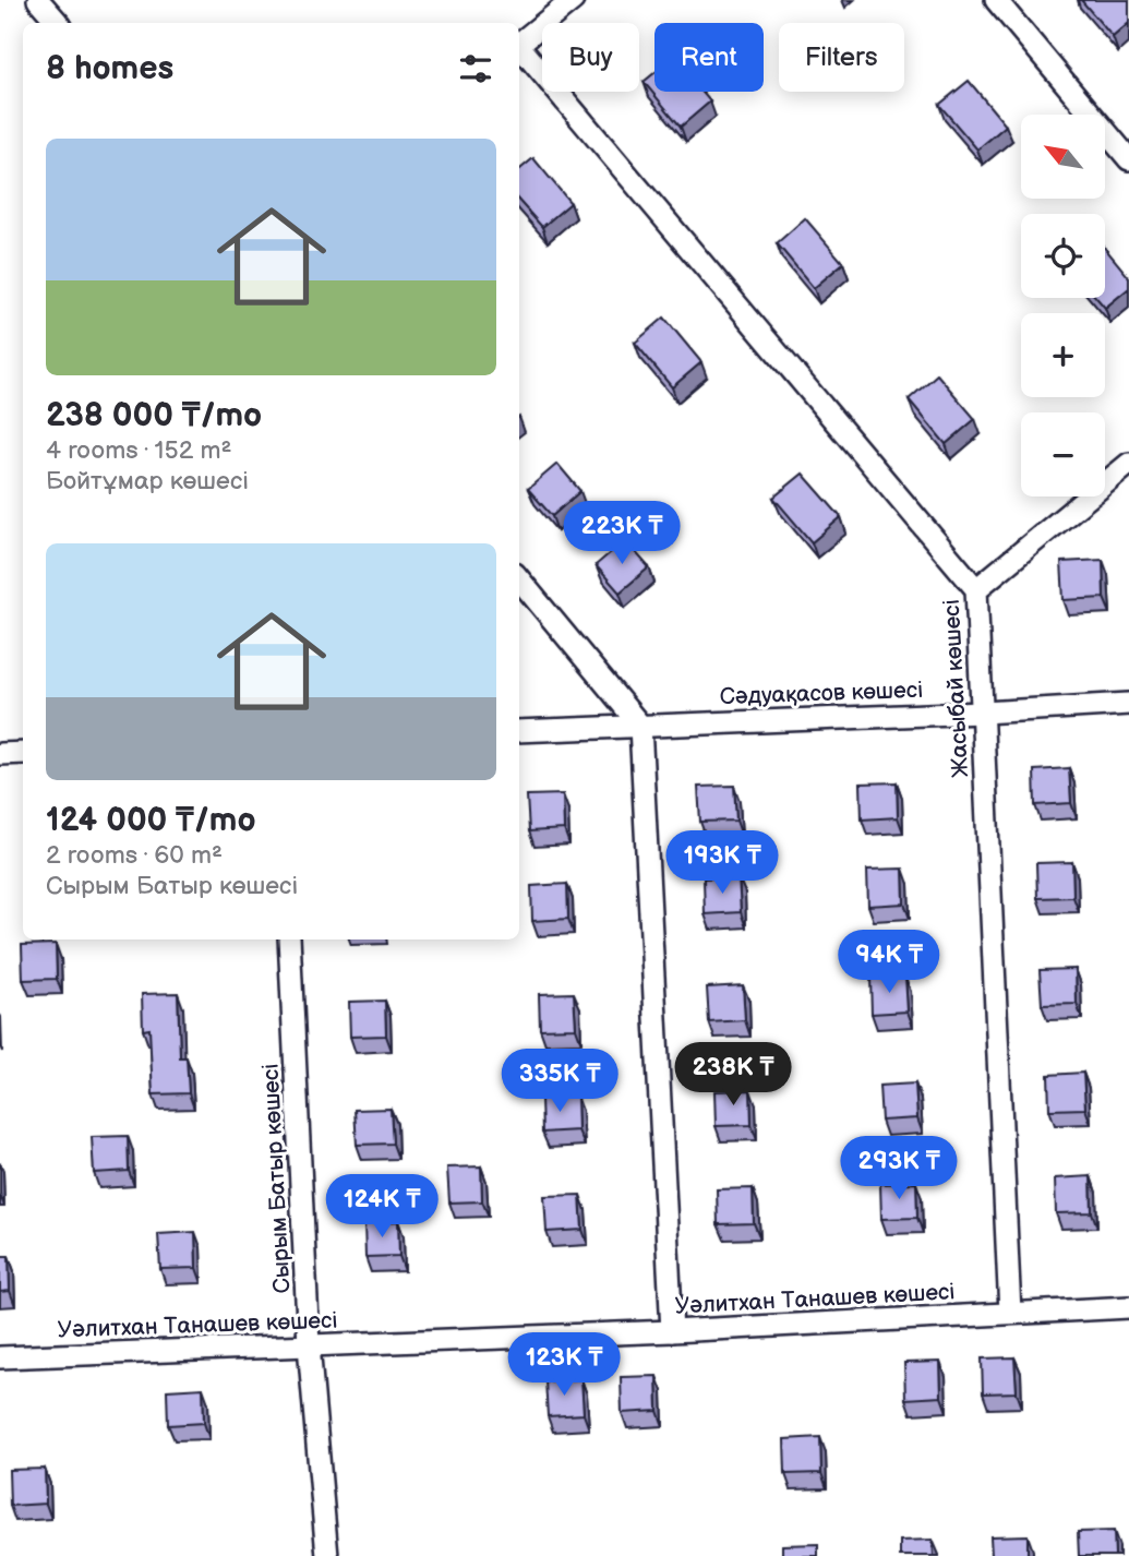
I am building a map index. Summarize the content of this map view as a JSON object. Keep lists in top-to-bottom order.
{
  "streets": {
    "street": [
      "Жасыбай көшесі",
      "Сәдуақасов көшесі",
      "Сырым Батыр көшесі",
      "Уәлитхан Танашев көшесі"
    ]
  },
  "crossings": [
    ["Жасыбай көшесі", "Сәдуақасов көшесі"],
    ["Жасыбай көшесі", "Уәлитхан Танашев көшесі"],
    ["Сырым Батыр көшесі", "Уәлитхан Танашев көшесі"]
  ],
  "north": "top left",
  "page": {
    "chip": ["Buy", "Rent", "Filters"],
    "heading": "8 homes",
    "map_buttons": ["+", "−"],
    "list": [
      {
        "name": "238 000 ₸/mo",
        "note": "4 rooms · 152 m² · Бойтұмар көшесі"
      },
      {
        "name": "124 000 ₸/mo",
        "note": "2 rooms · 60 m² · Сырым Батыр көшесі"
      }
    ],
    "price": [
      "223K ₸",
      "193K ₸",
      "94K ₸",
      "238K ₸",
      "335K ₸",
      "293K ₸",
      "124K ₸",
      "123K ₸"
    ]
  }
}
